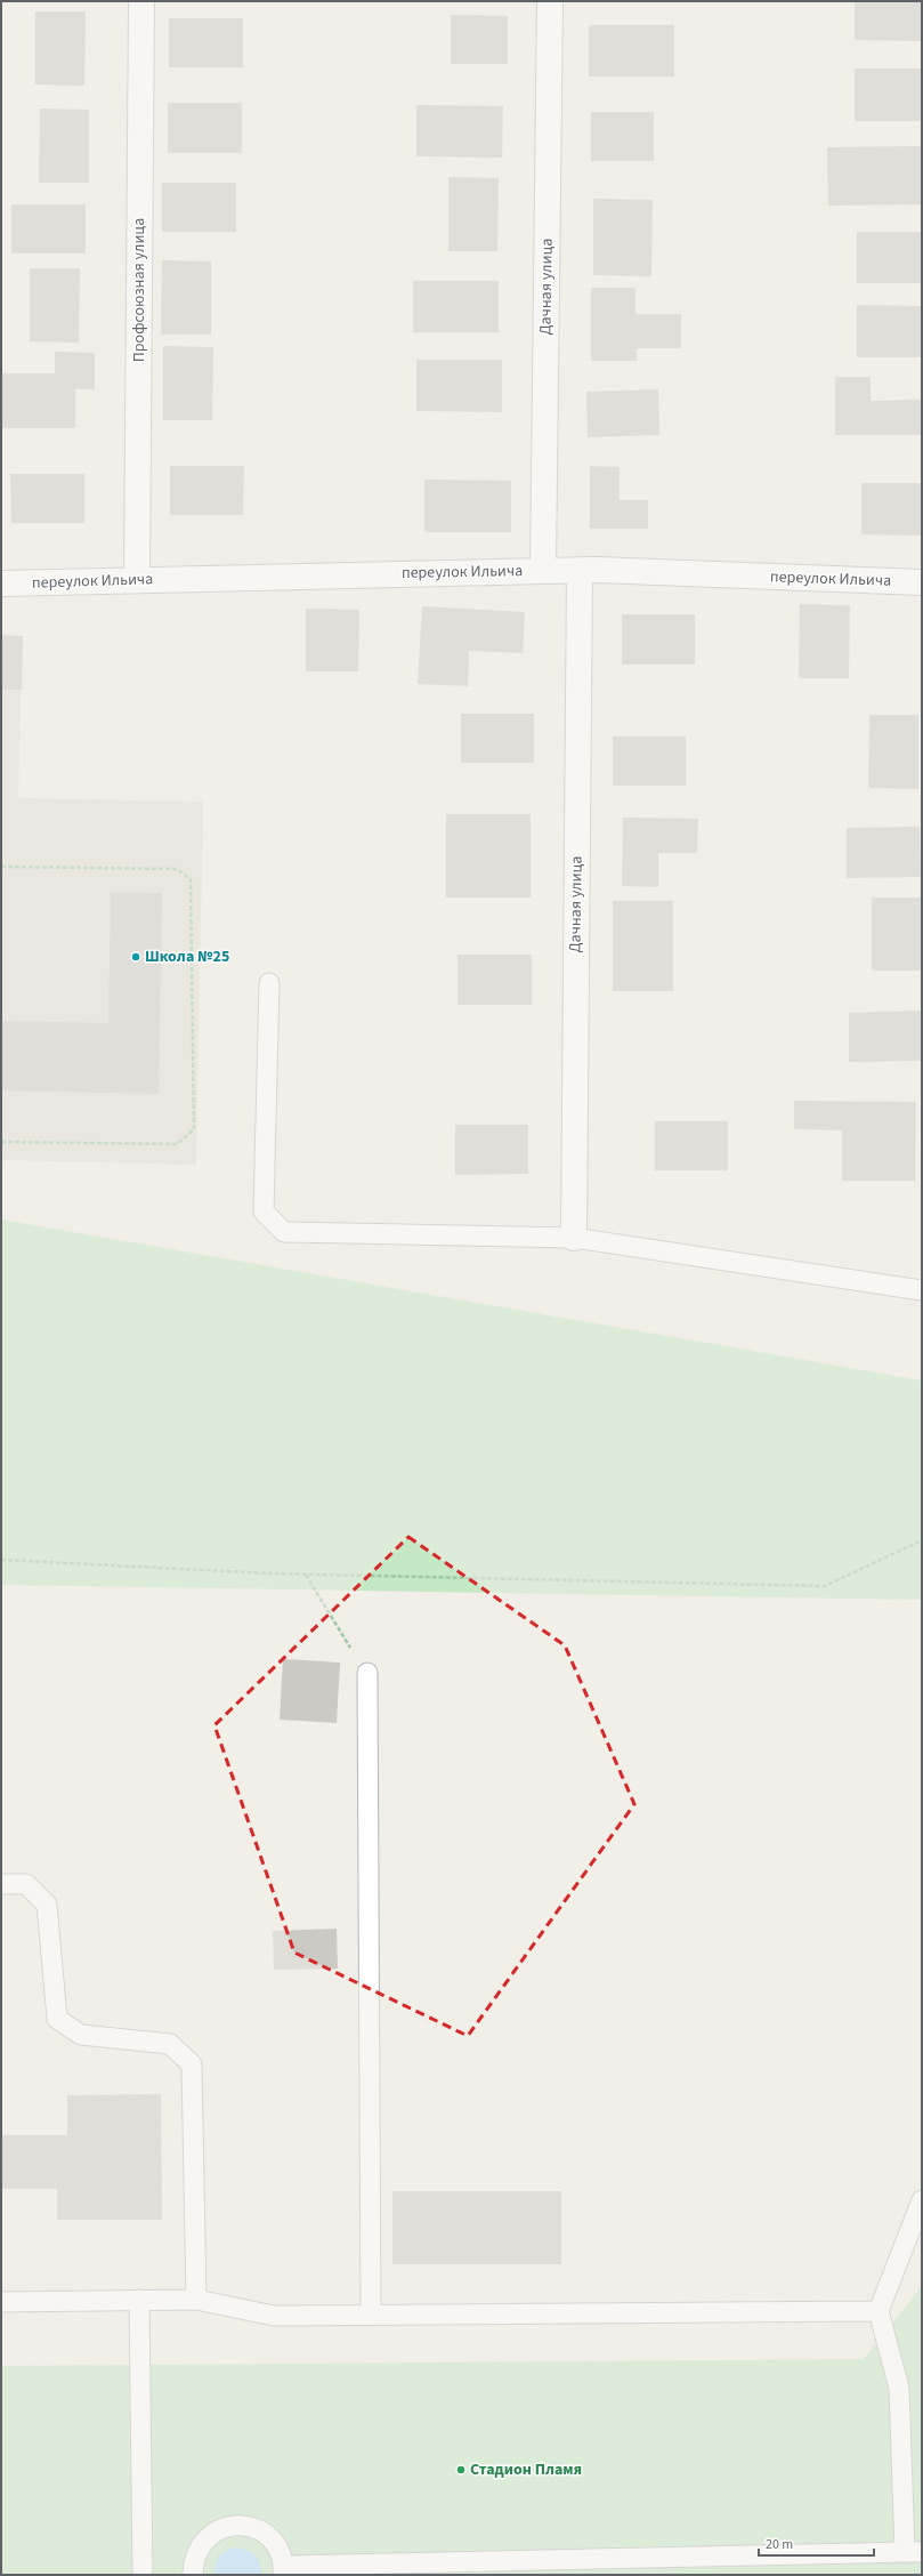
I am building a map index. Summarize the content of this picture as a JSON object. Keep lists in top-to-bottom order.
{
  "streets": {
    "street": ["Дачная улица", "Профсоюзная улица", "переулок Ильича"]
  },
  "crossings": [
    ["Дачная улица", "переулок Ильича"],
    ["Профсоюзная улица", "переулок Ильича"]
  ],
  "places": ["Школа №25", "Стадион Пламя"],
  "scale_bar": "20 m"
}
